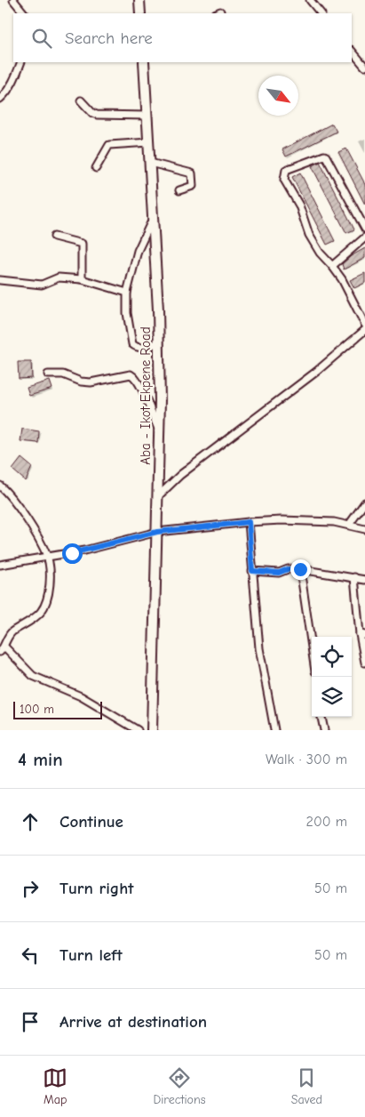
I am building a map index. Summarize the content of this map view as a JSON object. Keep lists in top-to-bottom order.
{
  "streets": {
    "highway": ["Aba - Ikot Ekpene Road"]
  },
  "scale_bar": "100 m",
  "north": "bottom right",
  "page": {
    "search": "Search here",
    "scale": "100 m",
    "heading": ["4 min", "Walk · 300 m"],
    "list": [
      ["Continue", "200 m"],
      ["Turn right", "50 m"],
      ["Turn left", "50 m"],
      "Arrive at destination"
    ],
    "nav": ["Map", "Directions", "Saved"]
  }
}
